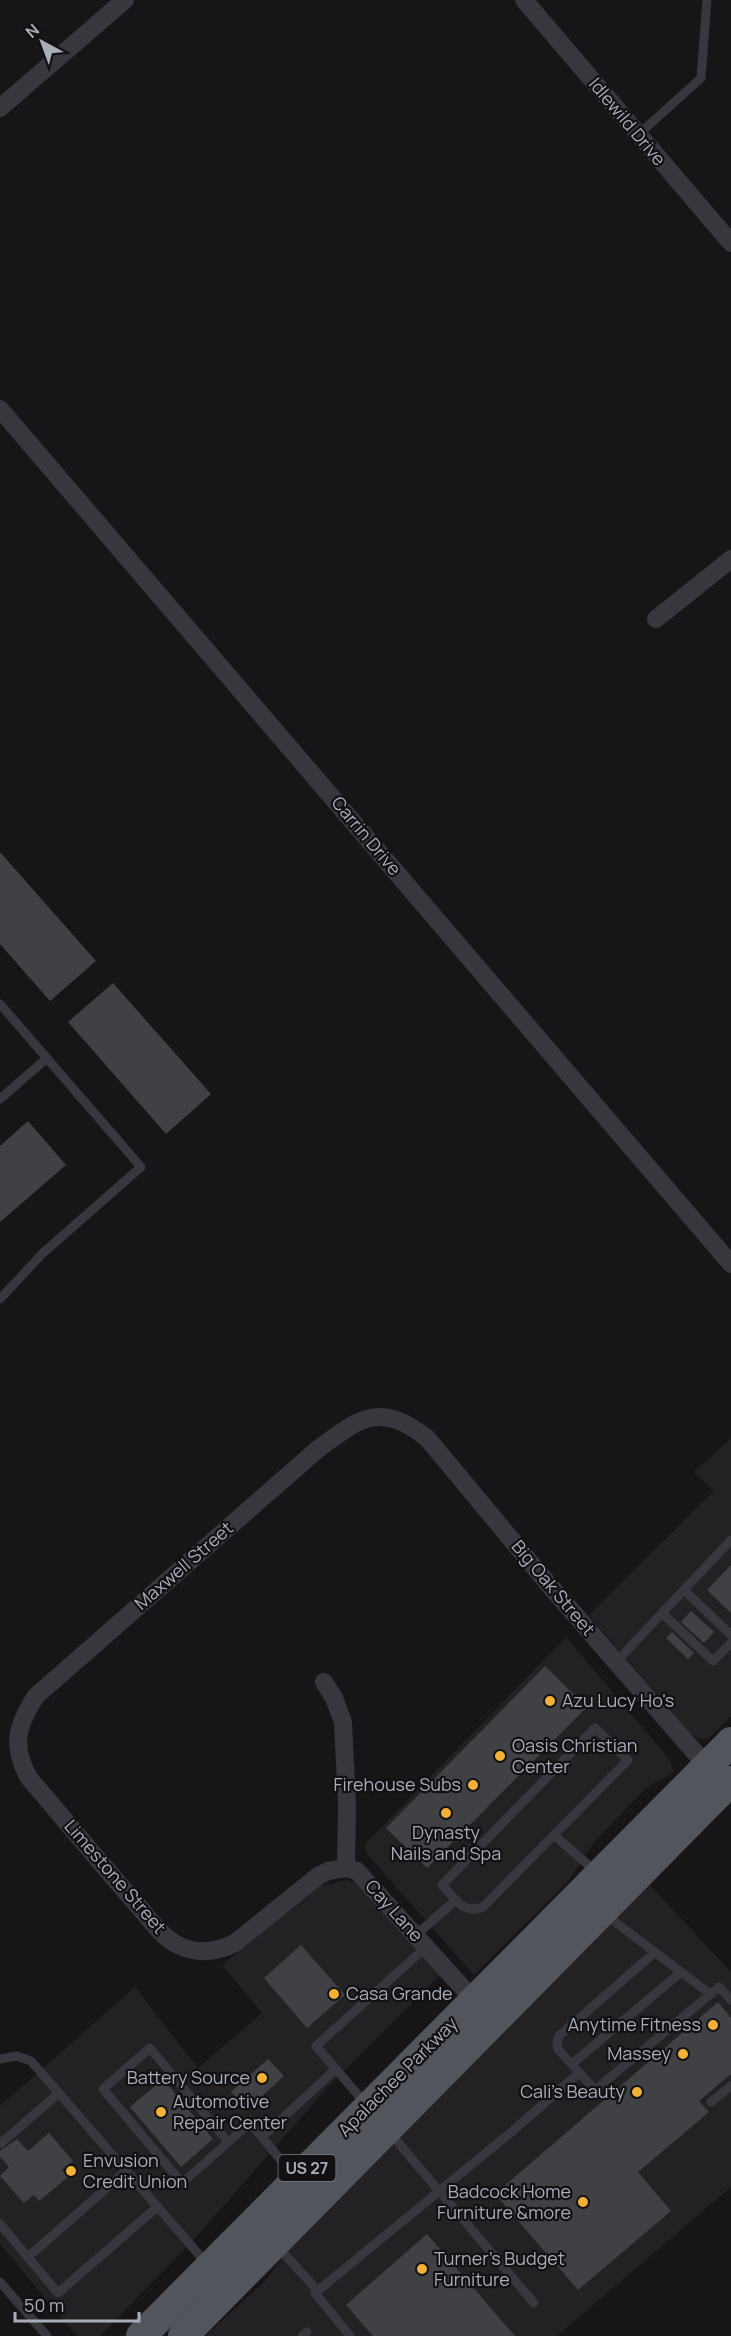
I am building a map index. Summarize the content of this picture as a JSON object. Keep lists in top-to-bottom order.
{
  "streets": {
    "main road": ["Apalachee Parkway", "US 27"],
    "street": [
      "Idlewild Drive",
      "Carrin Drive",
      "Maxwell Street",
      "Big Oak Street",
      "Limestone Street",
      "Cay Lane"
    ]
  },
  "crossings": [
    ["Maxwell Street", "Big Oak Street"],
    ["Maxwell Street", "Limestone Street"],
    ["Big Oak Street", "Apalachee Parkway"],
    ["Limestone Street", "Cay Lane"],
    ["Cay Lane", "Apalachee Parkway"]
  ],
  "places": [
    "Azu Lucy Ho's",
    "Oasis Christian Center",
    "Firehouse Subs",
    "Dynasty Nails and Spa",
    "Casa Grande",
    "Anytime Fitness",
    "Massey",
    "Battery Source",
    "Cali's Beauty",
    "Automotive Repair Center",
    "Envusion Credit Union",
    "Badcock Home Furniture &more",
    "Turner's Budget Furniture"
  ],
  "scale_bar": "50 m",
  "north": "top left"
}
